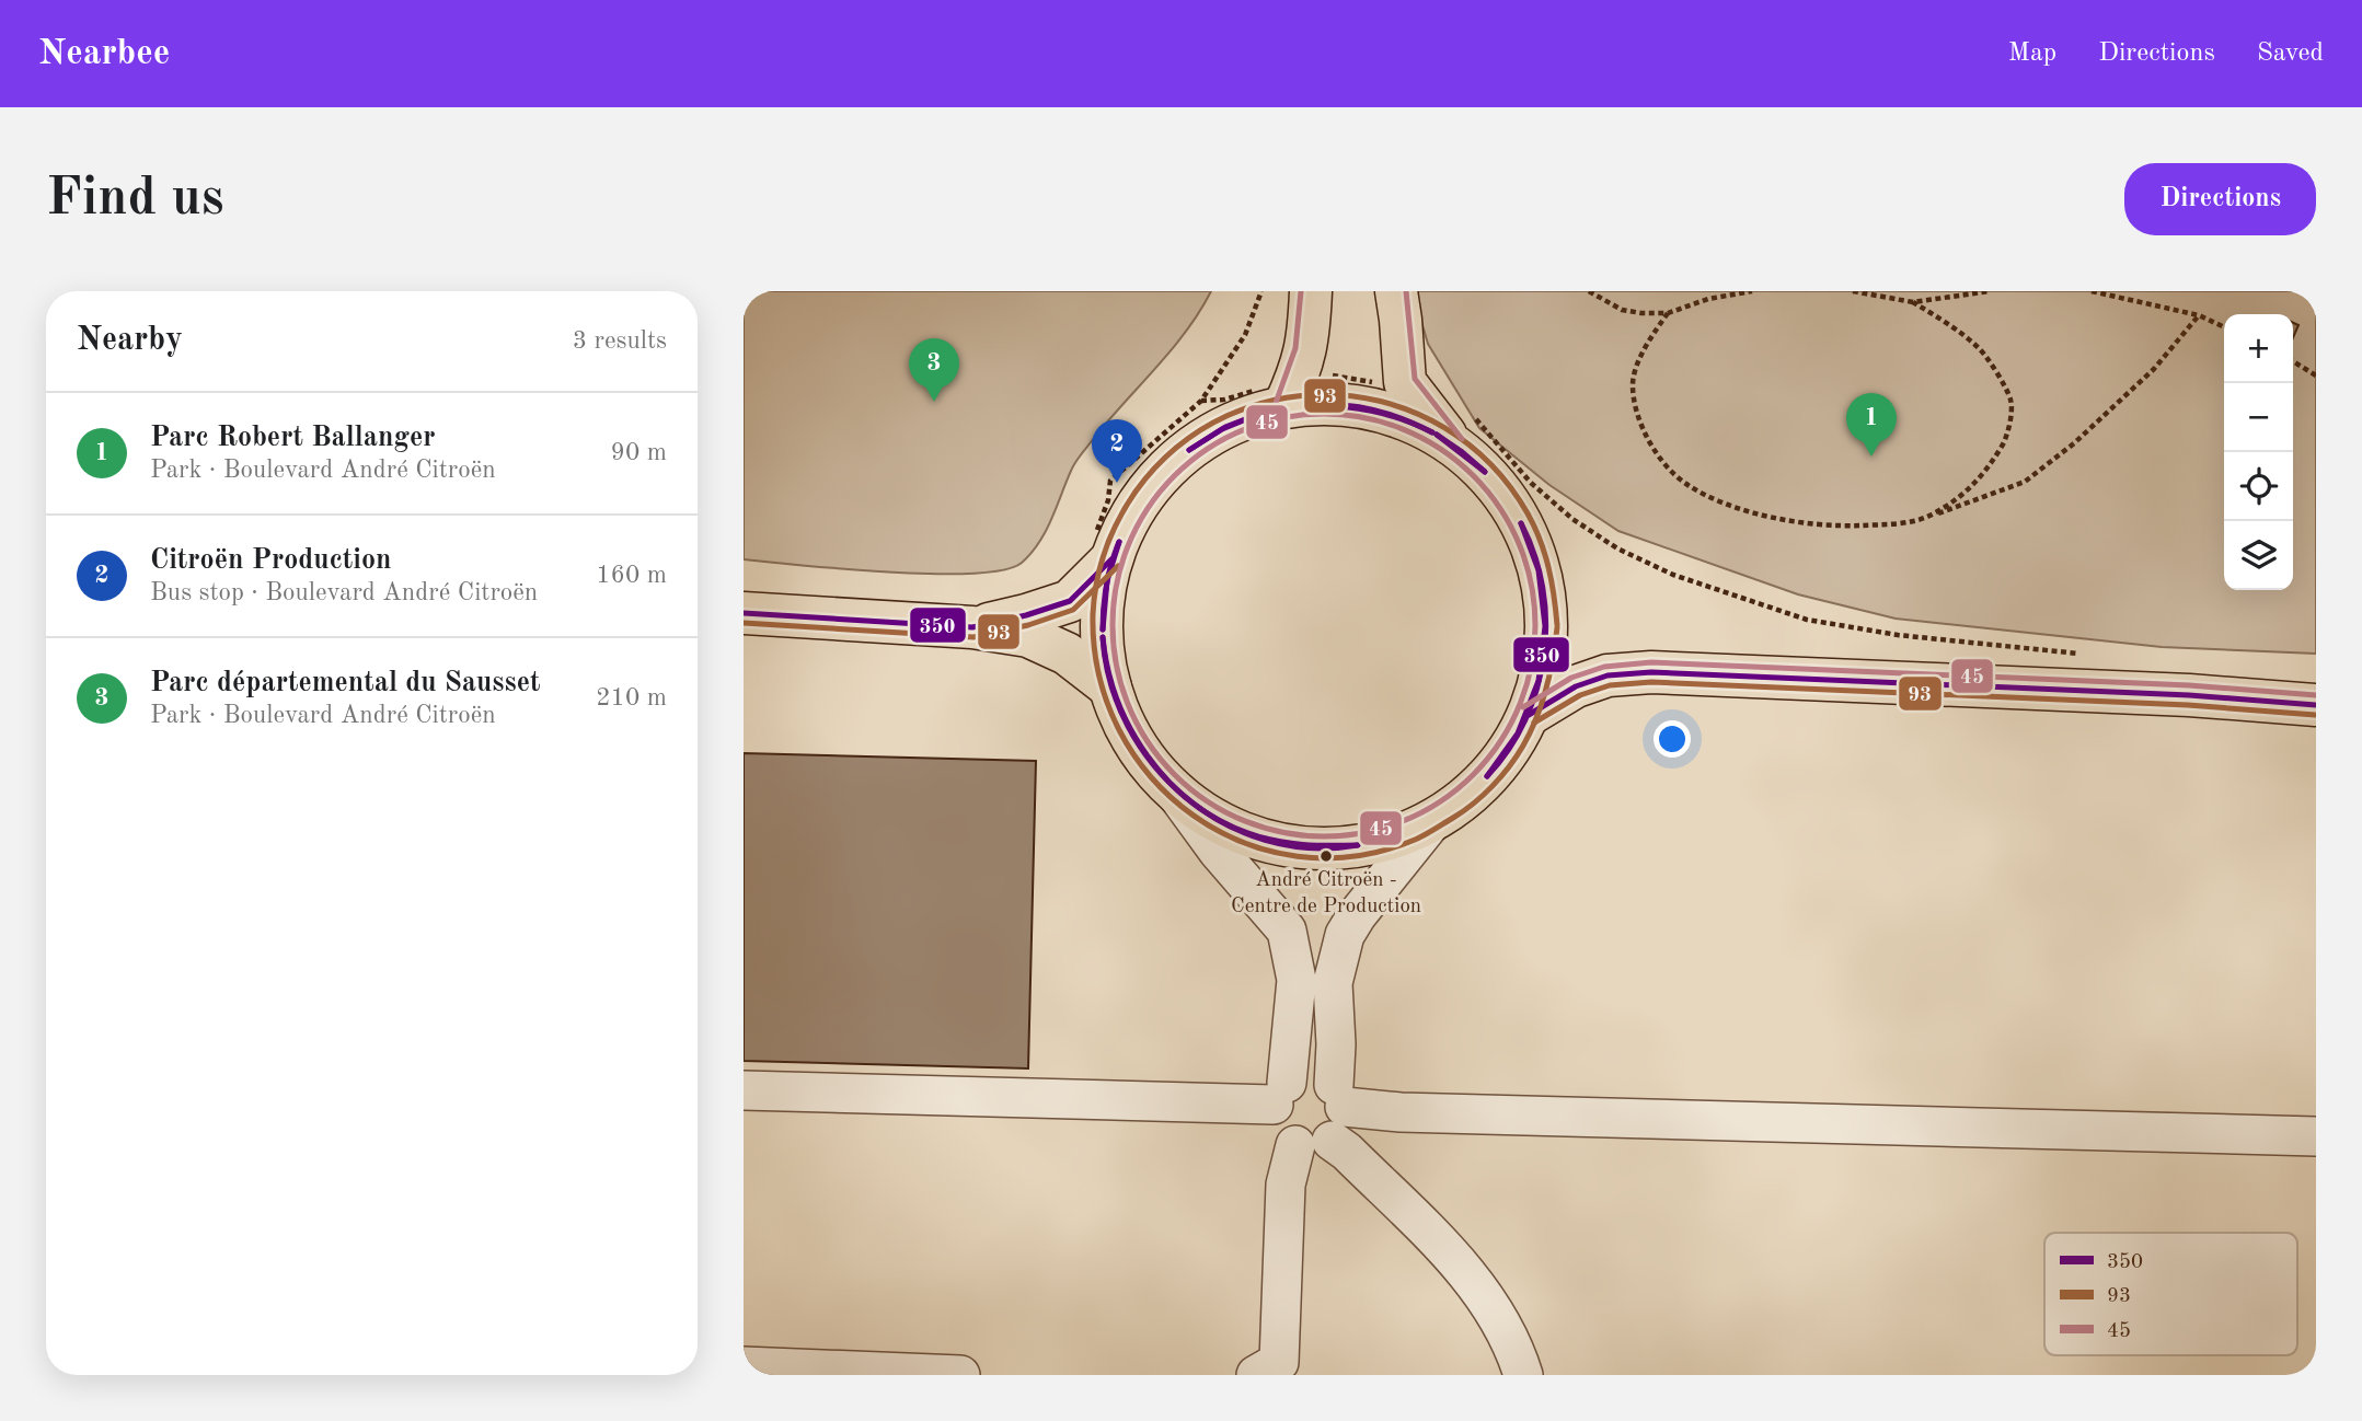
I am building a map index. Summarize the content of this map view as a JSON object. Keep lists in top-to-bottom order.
{
  "places": ["André Citroën - Centre de Production"],
  "lines": ["transit line 45", "transit line 93", "transit line 350"],
  "legend": ["350", "93", "45"],
  "page": {
    "header": "Nearbee",
    "nav": ["Map", "Directions", "Saved"],
    "buttons": "Directions",
    "title": "Find us",
    "heading": ["Nearby", "3 results"],
    "map_buttons": ["+", "−"],
    "pins": ["3", "1", "2"],
    "list": [
      {
        "mark": "1",
        "name": "Parc Robert Ballanger",
        "note": "Park · Boulevard André Citroën",
        "value": "90 m"
      },
      {
        "mark": "2",
        "name": "Citroën Production",
        "note": "Bus stop · Boulevard André Citroën",
        "value": "160 m"
      },
      {
        "mark": "3",
        "name": "Parc départemental du Sausset",
        "note": "Park · Boulevard André Citroën",
        "value": "210 m"
      }
    ]
  }
}
